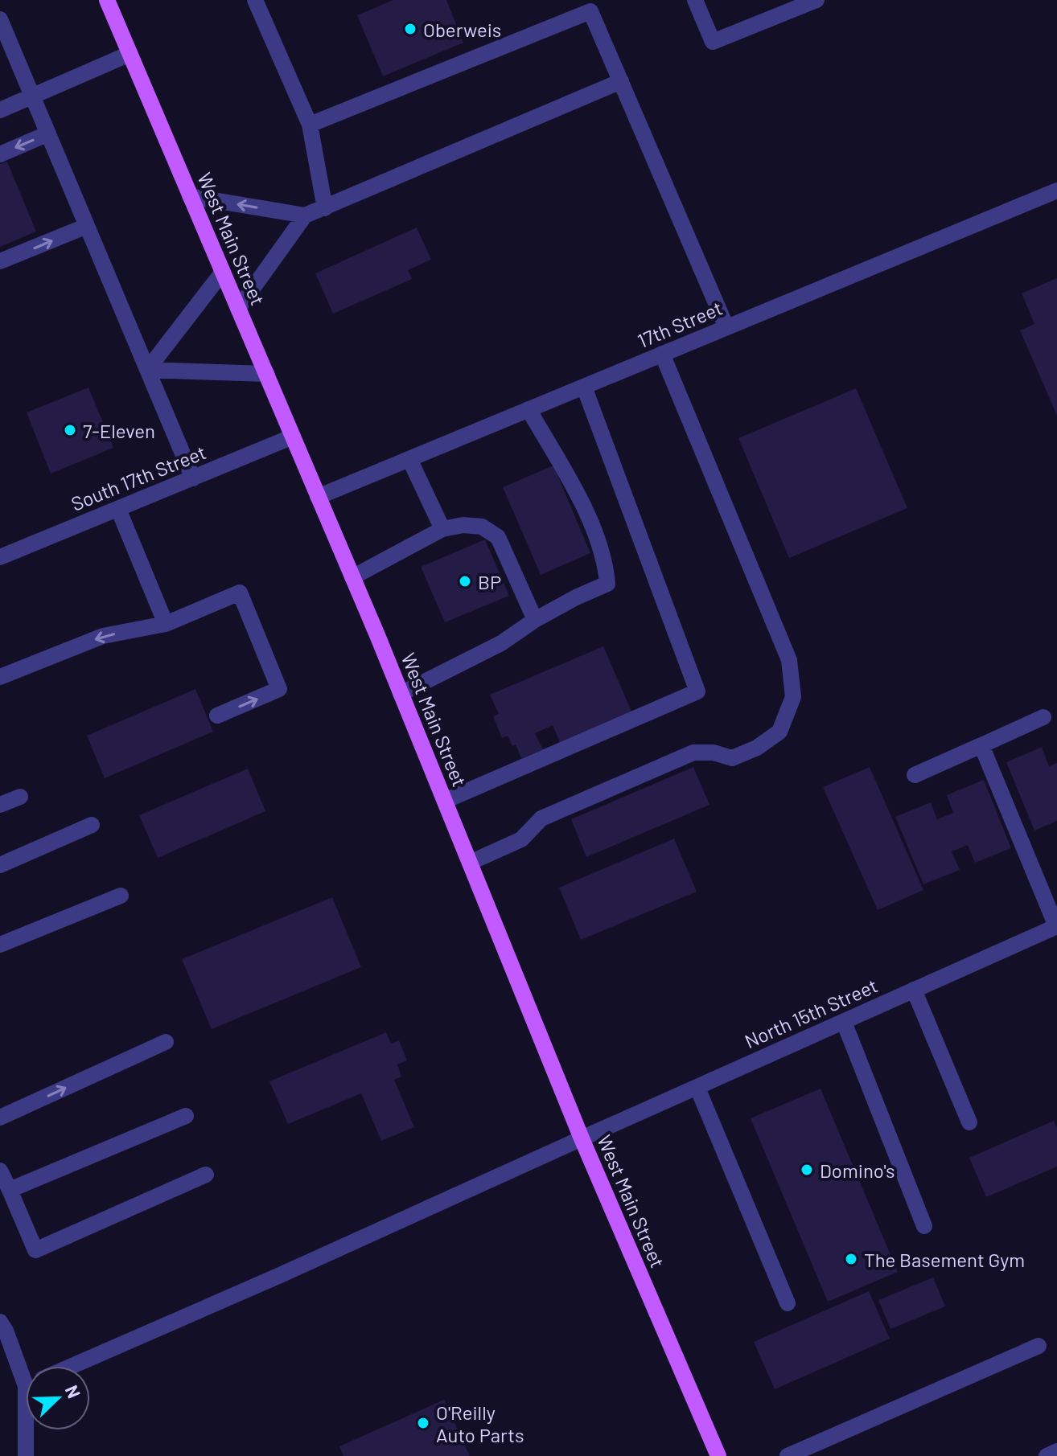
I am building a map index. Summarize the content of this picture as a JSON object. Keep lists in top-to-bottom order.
{
  "streets": {
    "main road": ["West Main Street"],
    "street": ["17th Street", "South 17th Street", "North 15th Street"]
  },
  "crossings": [
    ["West Main Street", "17th Street"],
    ["West Main Street", "South 17th Street"],
    ["West Main Street", "North 15th Street"]
  ],
  "places": [
    "Oberweis",
    "7-Eleven",
    "BP",
    "Domino's",
    "The Basement Gym",
    "O'Reilly Auto Parts"
  ],
  "north": "top right"
}
